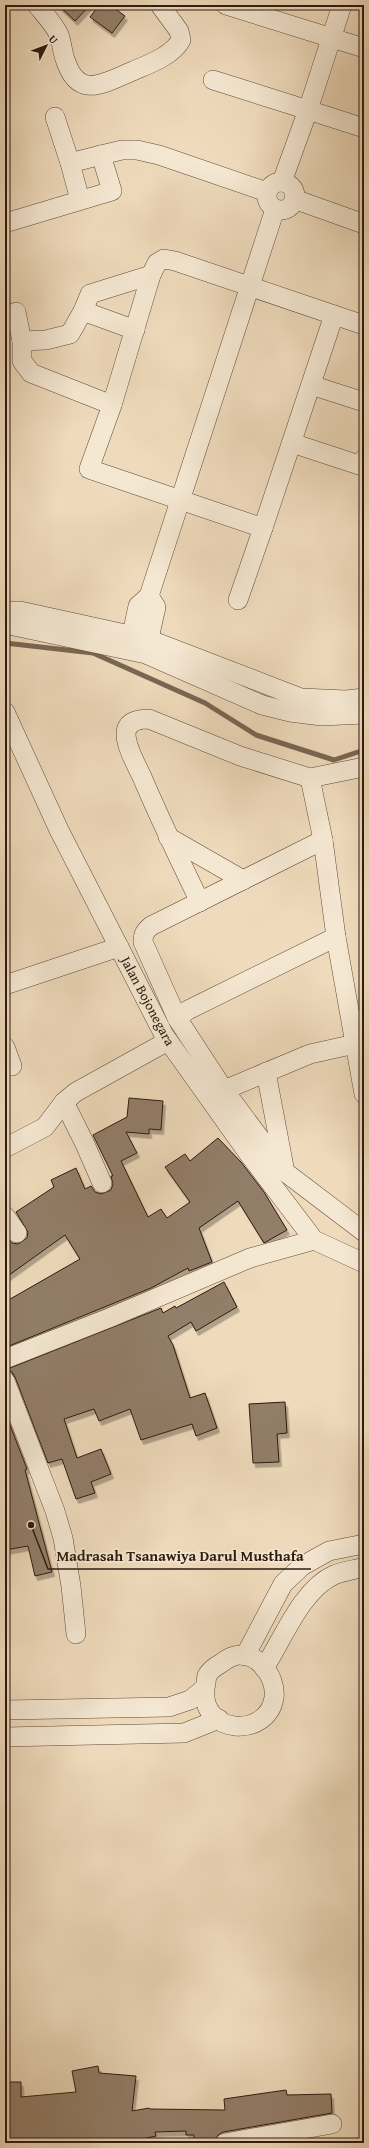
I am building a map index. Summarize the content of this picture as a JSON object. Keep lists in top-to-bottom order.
{
  "streets": {
    "street": ["Jalan Bojonegara"]
  },
  "places": ["Madrasah Tsanawiya Darul Musthafa"],
  "north": "top right"
}
